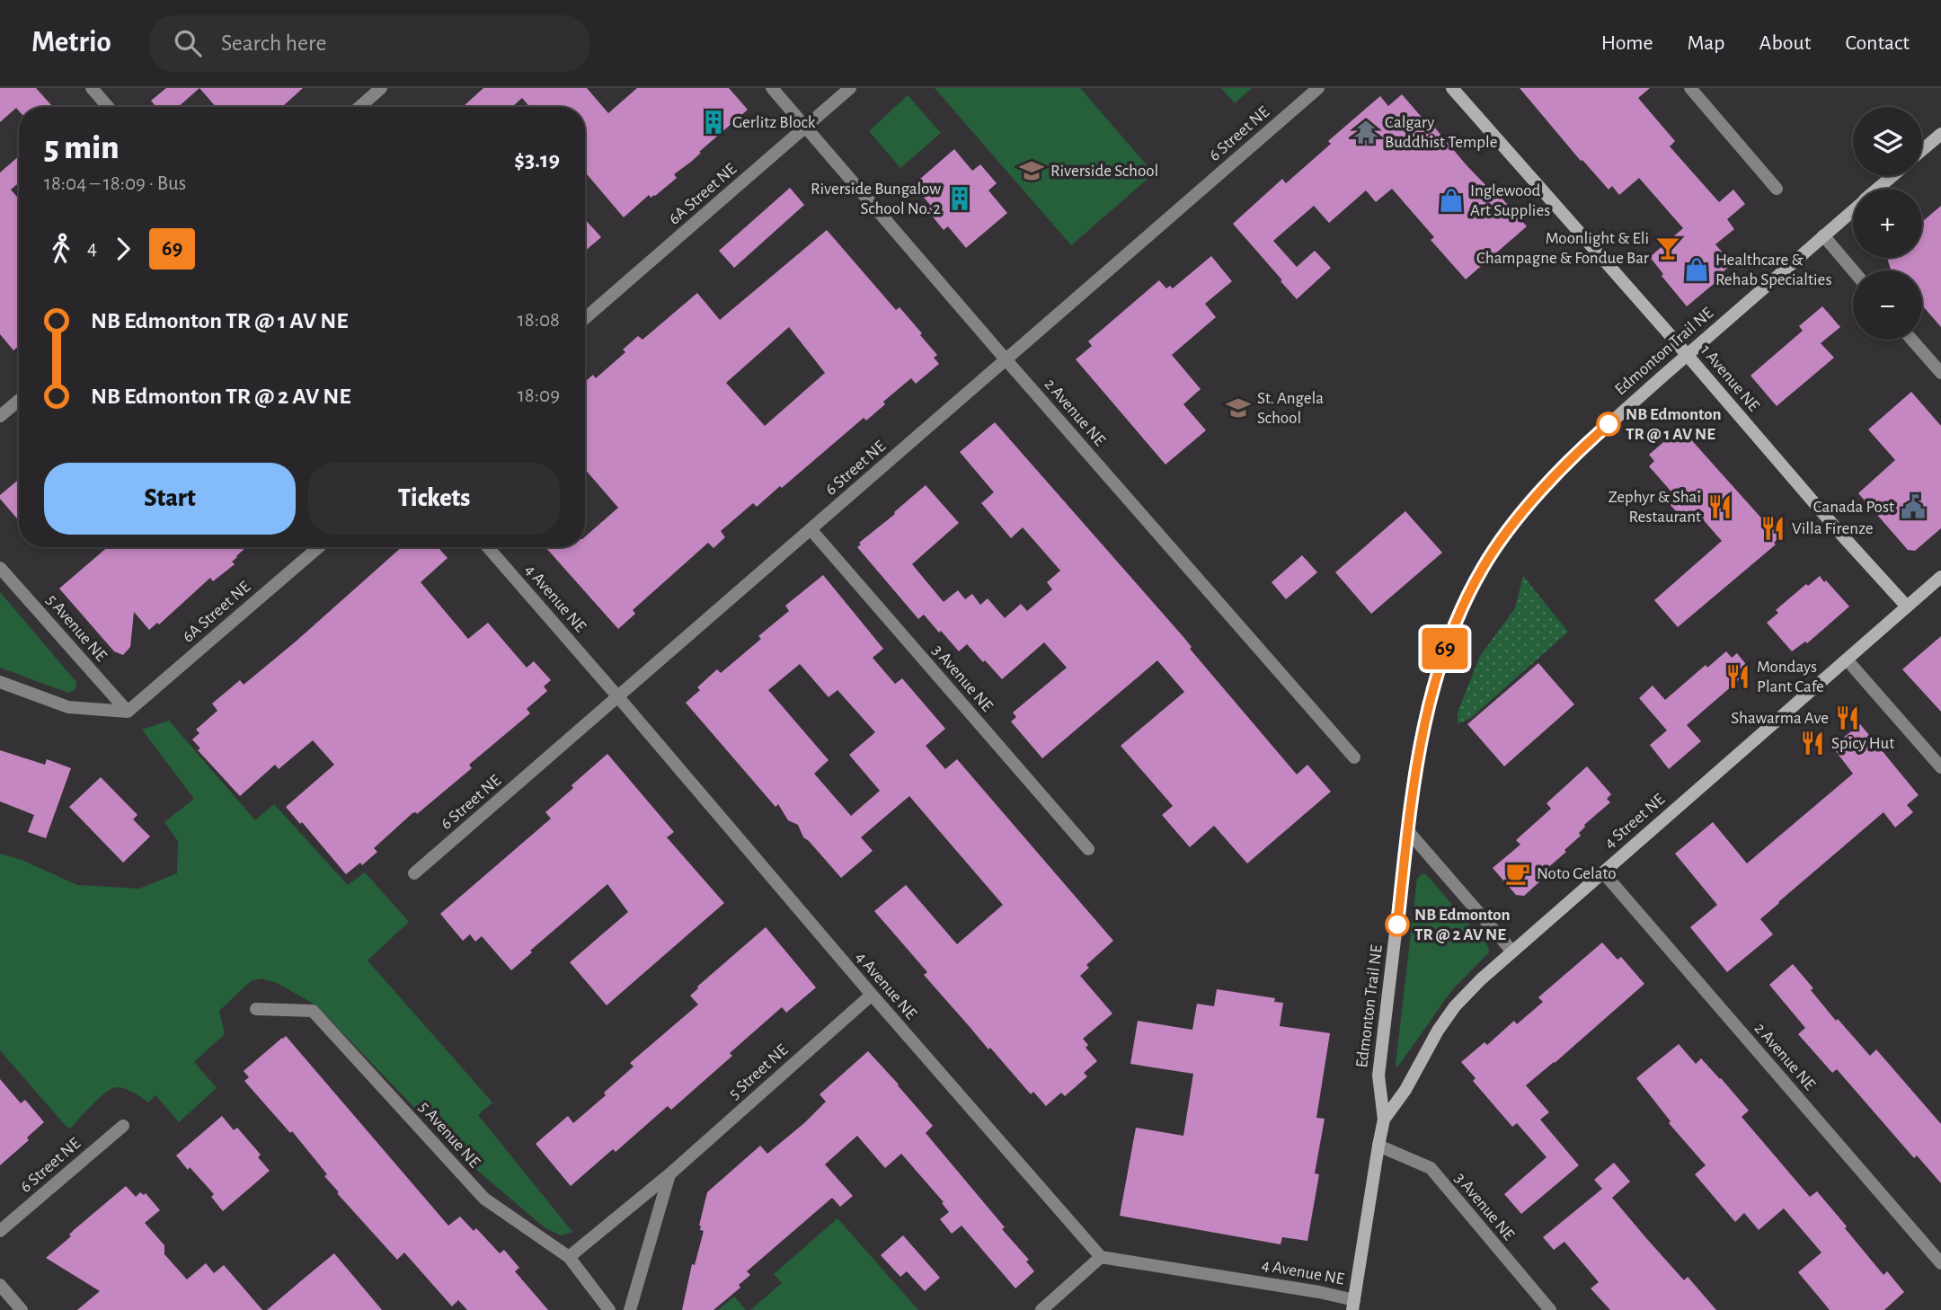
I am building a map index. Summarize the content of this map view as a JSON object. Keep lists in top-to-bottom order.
{
  "streets": {
    "main road": ["Edmonton Trail NE", "1 Avenue NE", "4 Street NE"],
    "street": [
      "6 Street NE",
      "6A Street NE",
      "2 Avenue NE",
      "4 Avenue NE",
      "5 Avenue NE",
      "3 Avenue NE",
      "5 Street NE"
    ]
  },
  "crossings": [
    ["6 Street NE", "2 Avenue NE"],
    ["6 Street NE", "4 Avenue NE"],
    ["6 Street NE", "3 Avenue NE"],
    ["6A Street NE", "2 Avenue NE"],
    ["6A Street NE", "5 Avenue NE"],
    ["Edmonton Trail NE", "1 Avenue NE"],
    ["Edmonton Trail NE", "4 Avenue NE"],
    ["Edmonton Trail NE", "3 Avenue NE"],
    ["Edmonton Trail NE", "4 Street NE"],
    ["1 Avenue NE", "4 Street NE"],
    ["2 Avenue NE", "4 Street NE"],
    ["4 Avenue NE", "5 Street NE"],
    ["5 Avenue NE", "5 Street NE"]
  ],
  "places": {
    "building": ["Gerlitz Block", "Riverside Bungalow School No. 2"],
    "temple": ["Calgary Buddhist Temple"],
    "school or university": ["Riverside School", "St. Angela School"],
    "shop": ["Inglewood Art Supplies", "Healthcare & Rehab Specialties"],
    "bar": ["Moonlight & Eli Champagne & Fondue Bar"],
    "other": ["NB Edmonton TR @ 1 AV NE", "NB Edmonton TR @ 2 AV NE"],
    "restaurant": [
      "Zephyr & Shai Restaurant",
      "Villa Firenze",
      "Mondays Plant Cafe",
      "Shawarma Ave",
      "Spicy Hut"
    ],
    "public building": ["Canada Post"],
    "cafe": ["Noto Gelato"]
  },
  "lines": ["bus line 69"],
  "page": {
    "header": "Metrio",
    "search": "Search here",
    "nav": [
      "Home",
      "Map",
      "About",
      "Contact"
    ],
    "on_map": "69",
    "map_buttons": ["+", "−"],
    "heading": ["5 min", "18:04 – 18:09 · Bus", "$3.19"],
    "legs": ["4", "69"],
    "list": [
      {
        "name": "NB Edmonton TR @ 1 AV NE",
        "value": "18:08"
      },
      {
        "name": "NB Edmonton TR @ 2 AV NE",
        "value": "18:09"
      }
    ],
    "buttons": ["Start", "Tickets"]
  }
}
